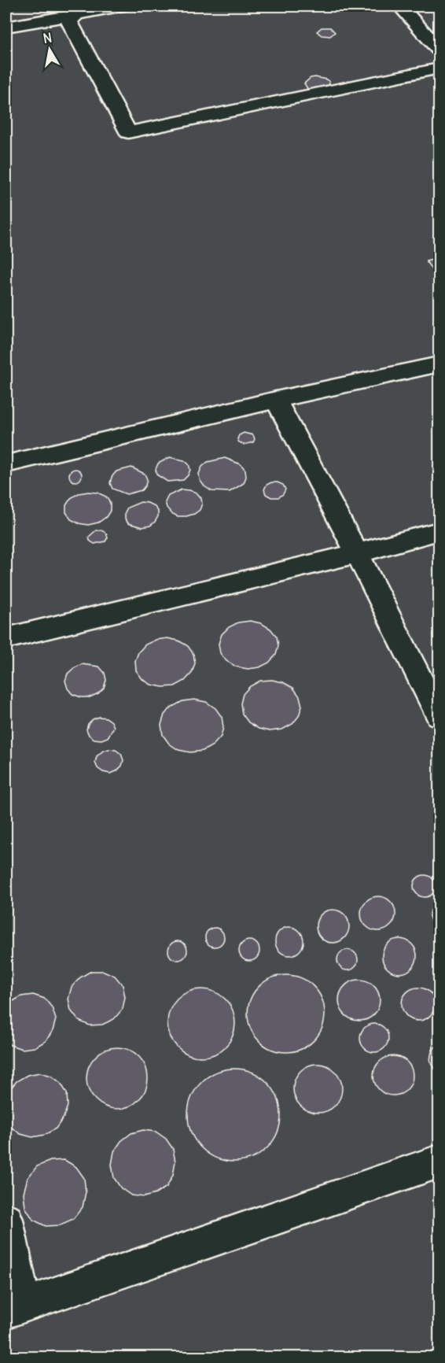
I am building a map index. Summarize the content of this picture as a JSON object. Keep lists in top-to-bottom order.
{
  "north": "top"
}
